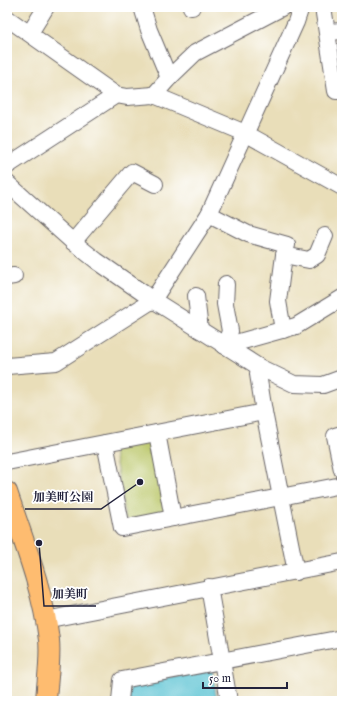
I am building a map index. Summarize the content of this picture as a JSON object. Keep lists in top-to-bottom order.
{
  "places": ["加美町公園", "加美町"],
  "scale_bar": "50 m"
}
